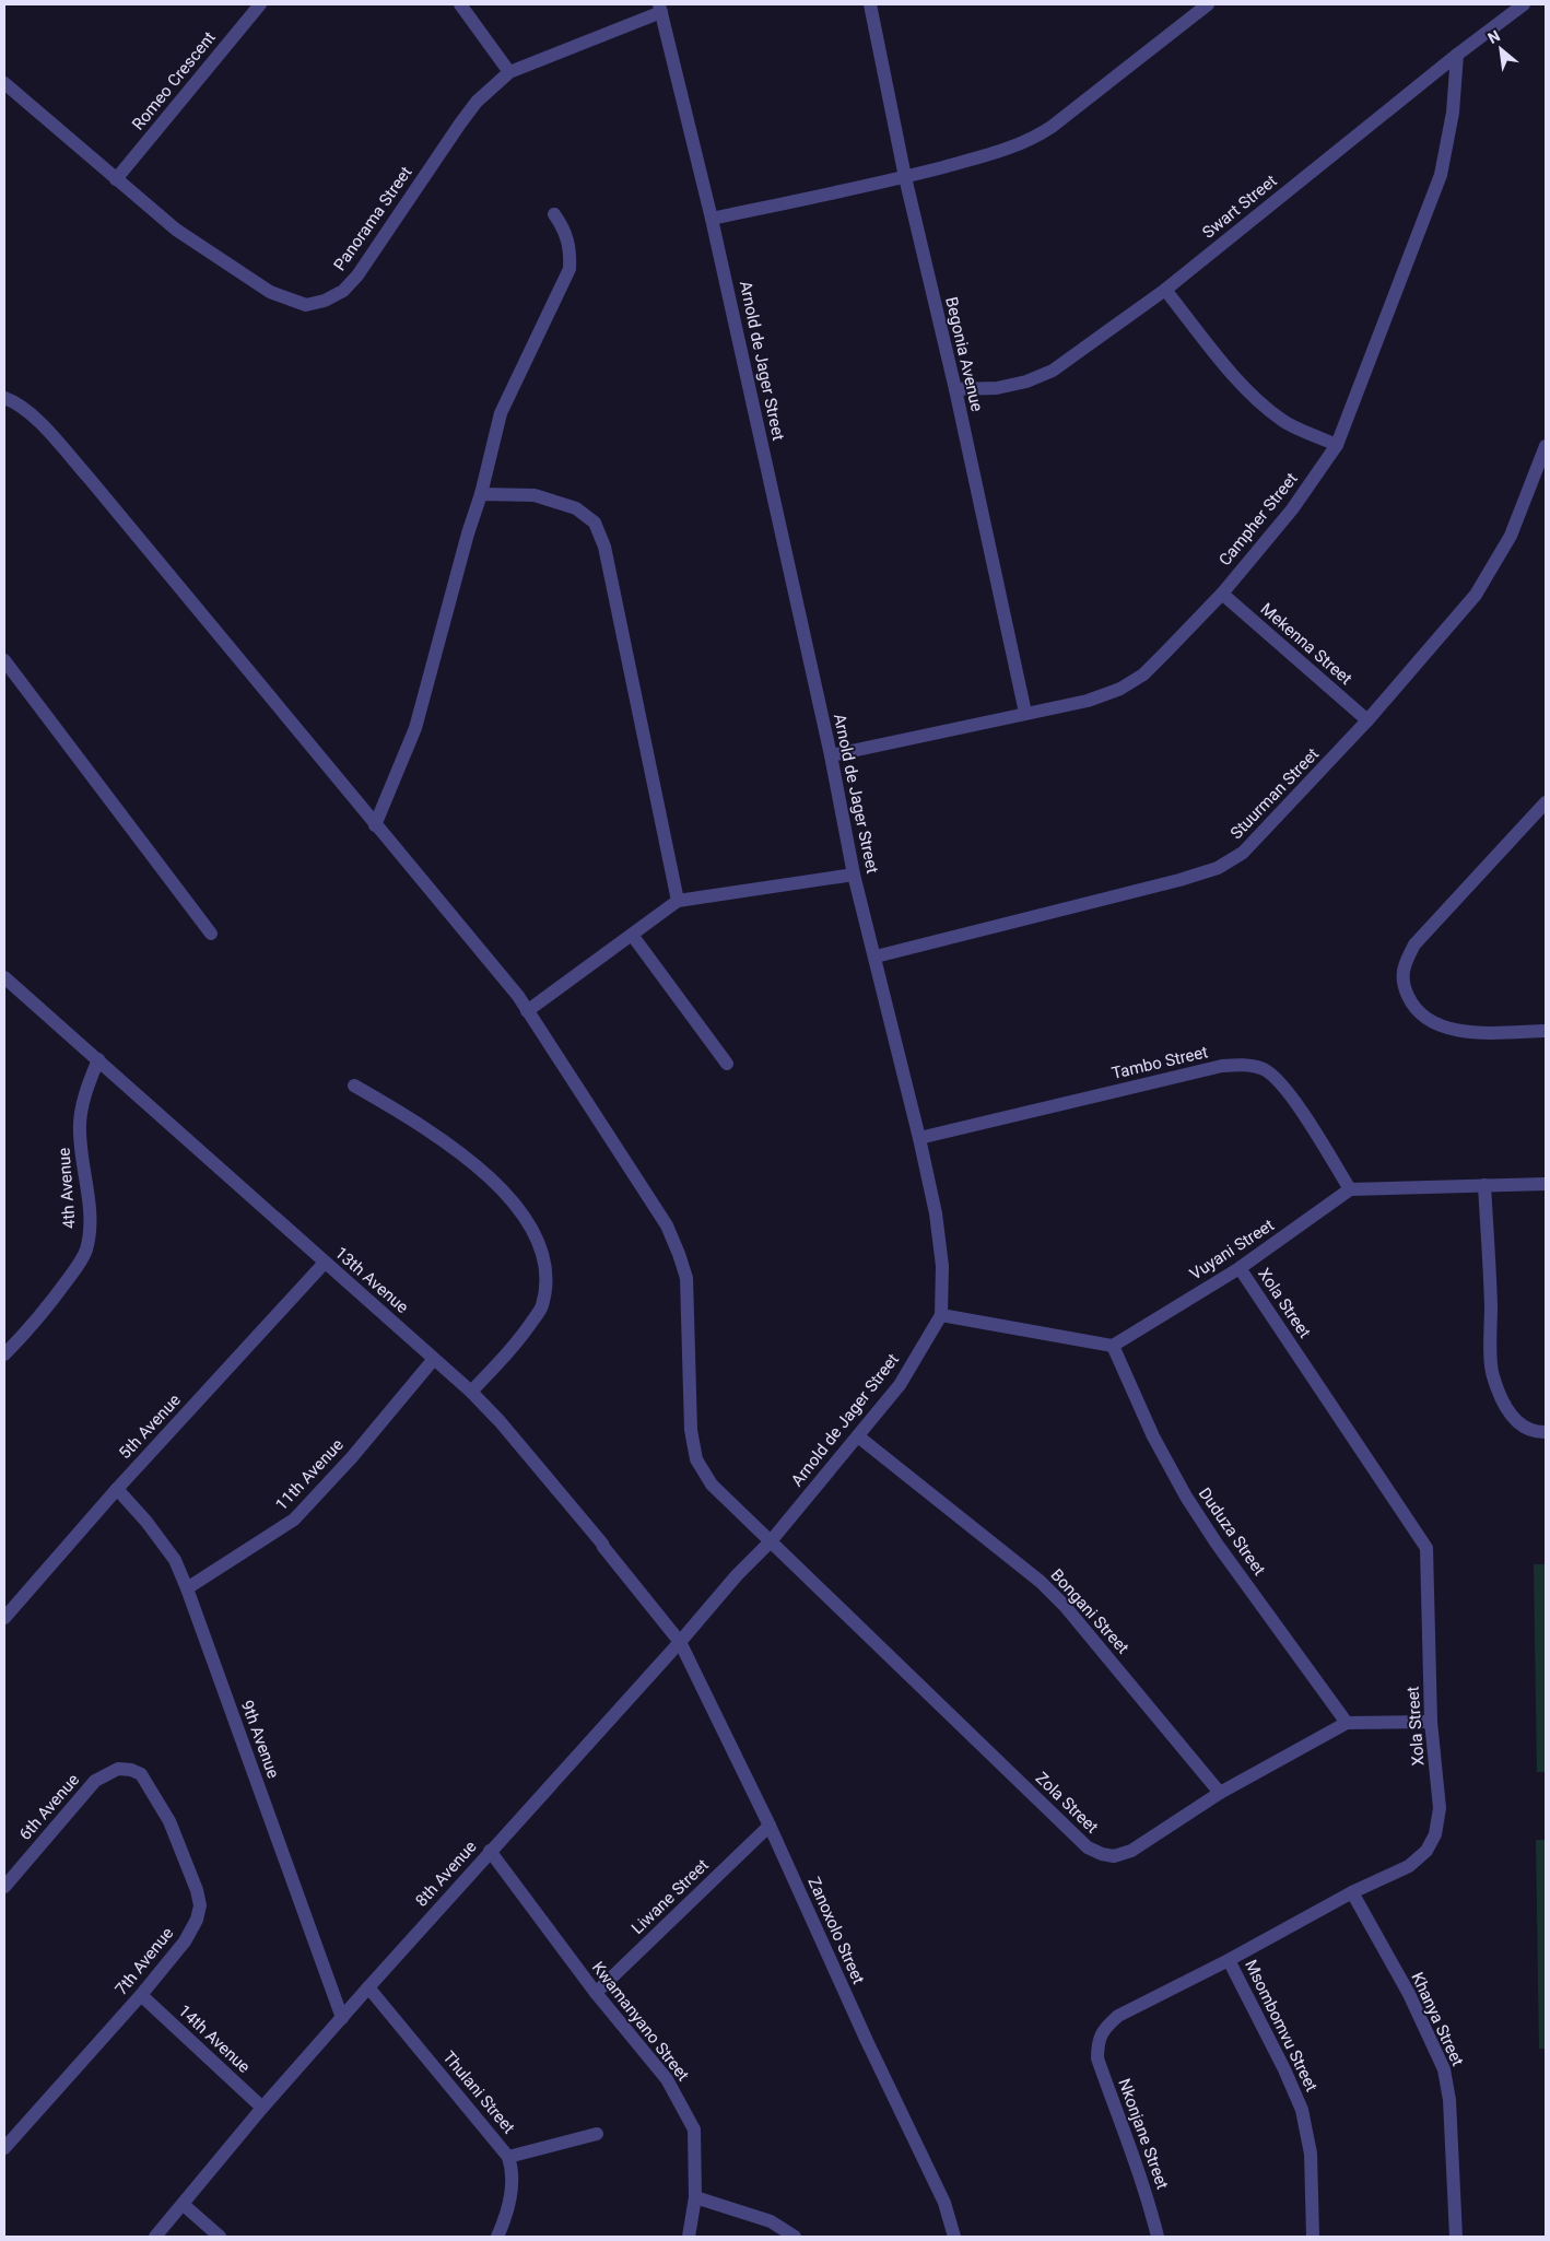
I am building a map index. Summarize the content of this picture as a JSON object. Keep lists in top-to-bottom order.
{
  "streets": {
    "street": [
      "Romeo Crescent",
      "Swart Street",
      "Panorama Street",
      "Begonia Avenue",
      "Arnold de Jager Street",
      "Campher Street",
      "Mekenna Street",
      "Stuurman Street",
      "Tambo Street",
      "4th Avenue",
      "Vuyani Street",
      "13th Avenue",
      "Xola Street",
      "5th Avenue",
      "11th Avenue",
      "Duduza Street",
      "Bongani Street",
      "9th Avenue",
      "Zola Street",
      "6th Avenue",
      "8th Avenue",
      "Liwane Street",
      "Zanoxolo Street",
      "7th Avenue",
      "Khanya Street",
      "Kwamanyano Street",
      "Msombomvu Street",
      "14th Avenue",
      "Thulani Street",
      "Nkonjane Street"
    ]
  },
  "crossings": [
    ["Romeo Crescent", "Panorama Street"],
    ["Swart Street", "Begonia Avenue"],
    ["Swart Street", "Campher Street"],
    ["Panorama Street", "Arnold de Jager Street"],
    ["Begonia Avenue", "Campher Street"],
    ["Arnold de Jager Street", "Campher Street"],
    ["Arnold de Jager Street", "Stuurman Street"],
    ["Arnold de Jager Street", "Tambo Street"],
    ["Arnold de Jager Street", "Bongani Street"],
    ["Arnold de Jager Street", "Zola Street"],
    ["Arnold de Jager Street", "8th Avenue"],
    ["Campher Street", "Mekenna Street"],
    ["Mekenna Street", "Stuurman Street"],
    ["Tambo Street", "Vuyani Street"],
    ["4th Avenue", "13th Avenue"],
    ["Vuyani Street", "Xola Street"],
    ["Vuyani Street", "Duduza Street"],
    ["13th Avenue", "5th Avenue"],
    ["13th Avenue", "11th Avenue"],
    ["13th Avenue", "8th Avenue"],
    ["13th Avenue", "Zanoxolo Street"],
    ["Xola Street", "Zola Street"],
    ["Xola Street", "Khanya Street"],
    ["Xola Street", "Msombomvu Street"],
    ["Xola Street", "Nkonjane Street"],
    ["5th Avenue", "9th Avenue"],
    ["11th Avenue", "9th Avenue"],
    ["Duduza Street", "Zola Street"],
    ["Bongani Street", "Zola Street"],
    ["9th Avenue", "8th Avenue"],
    ["Zola Street", "8th Avenue"],
    ["6th Avenue", "7th Avenue"],
    ["8th Avenue", "Zanoxolo Street"],
    ["8th Avenue", "Kwamanyano Street"],
    ["8th Avenue", "14th Avenue"],
    ["8th Avenue", "Thulani Street"],
    ["Liwane Street", "Zanoxolo Street"],
    ["Liwane Street", "Kwamanyano Street"],
    ["7th Avenue", "14th Avenue"]
  ],
  "north": "top left"
}
